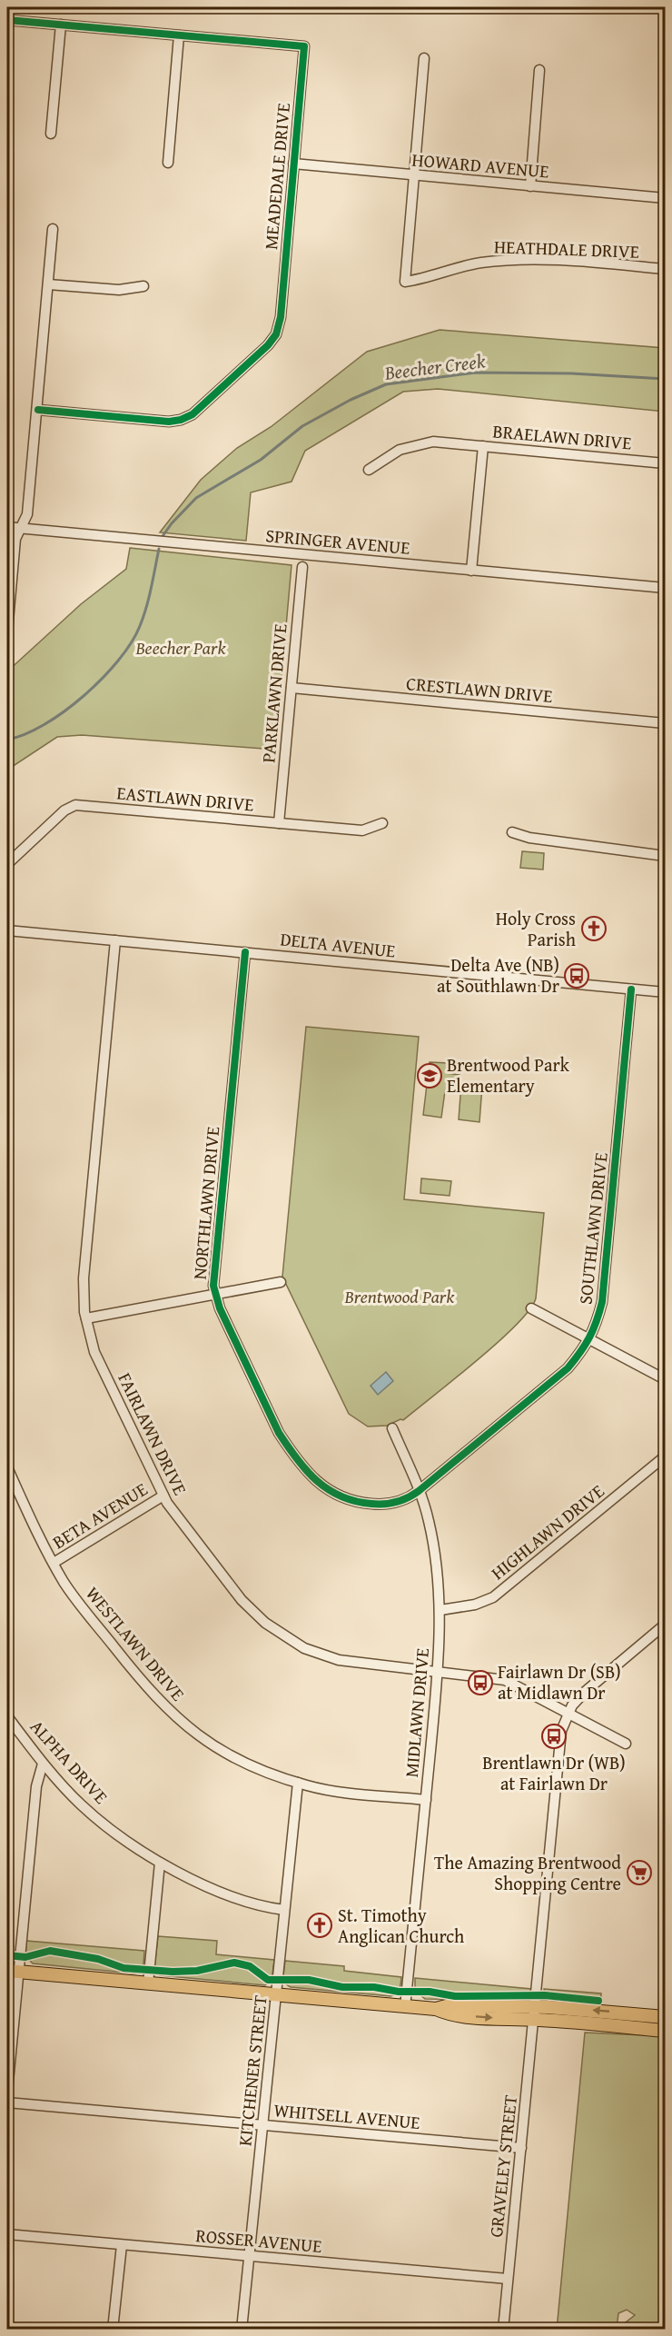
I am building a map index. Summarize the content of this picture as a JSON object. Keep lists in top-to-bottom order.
{
  "streets": {
    "street": [
      "HOWARD AVENUE",
      "MEADEDALE DRIVE",
      "HEATHDALE DRIVE",
      "BRAELAWN DRIVE",
      "SPRINGER AVENUE",
      "CRESTLAWN DRIVE",
      "PARKLAWN DRIVE",
      "EASTLAWN DRIVE",
      "DELTA AVENUE",
      "NORTHLAWN DRIVE",
      "SOUTHLAWN DRIVE",
      "FAIRLAWN DRIVE",
      "BETA AVENUE",
      "HIGHLAWN DRIVE",
      "WESTLAWN DRIVE",
      "MIDLAWN DRIVE",
      "ALPHA DRIVE",
      "KITCHENER STREET",
      "WHITSELL AVENUE",
      "GRAVELEY STREET",
      "ROSSER AVENUE"
    ]
  },
  "crossings": [
    ["HOWARD AVENUE", "MEADEDALE DRIVE"],
    ["HOWARD AVENUE", "HEATHDALE DRIVE"],
    ["BRAELAWN DRIVE", "SPRINGER AVENUE"],
    ["CRESTLAWN DRIVE", "PARKLAWN DRIVE"],
    ["PARKLAWN DRIVE", "EASTLAWN DRIVE"],
    ["DELTA AVENUE", "NORTHLAWN DRIVE"],
    ["DELTA AVENUE", "SOUTHLAWN DRIVE"],
    ["DELTA AVENUE", "FAIRLAWN DRIVE"],
    ["NORTHLAWN DRIVE", "SOUTHLAWN DRIVE"],
    ["NORTHLAWN DRIVE", "MIDLAWN DRIVE"],
    ["SOUTHLAWN DRIVE", "MIDLAWN DRIVE"],
    ["FAIRLAWN DRIVE", "BETA AVENUE"],
    ["FAIRLAWN DRIVE", "MIDLAWN DRIVE"],
    ["FAIRLAWN DRIVE", "GRAVELEY STREET"],
    ["BETA AVENUE", "WESTLAWN DRIVE"],
    ["HIGHLAWN DRIVE", "MIDLAWN DRIVE"],
    ["WESTLAWN DRIVE", "MIDLAWN DRIVE"],
    ["WESTLAWN DRIVE", "KITCHENER STREET"],
    ["ALPHA DRIVE", "KITCHENER STREET"],
    ["KITCHENER STREET", "WHITSELL AVENUE"],
    ["KITCHENER STREET", "ROSSER AVENUE"],
    ["WHITSELL AVENUE", "GRAVELEY STREET"],
    ["GRAVELEY STREET", "ROSSER AVENUE"]
  ],
  "water": ["Beecher Creek"],
  "parks": ["Beecher Park", "Brentwood Park"],
  "places": {
    "church": ["Holy Cross Parish", "St. Timothy Anglican Church"],
    "bus stop": ["Delta Ave (NB) at Southlawn Dr", "Fairlawn Dr (SB) at Midlawn Dr", "Brentlawn Dr (WB) at Fairlawn Dr"],
    "school or university": ["Brentwood Park Elementary"],
    "supermarket": ["The Amazing Brentwood Shopping Centre"]
  }
}
